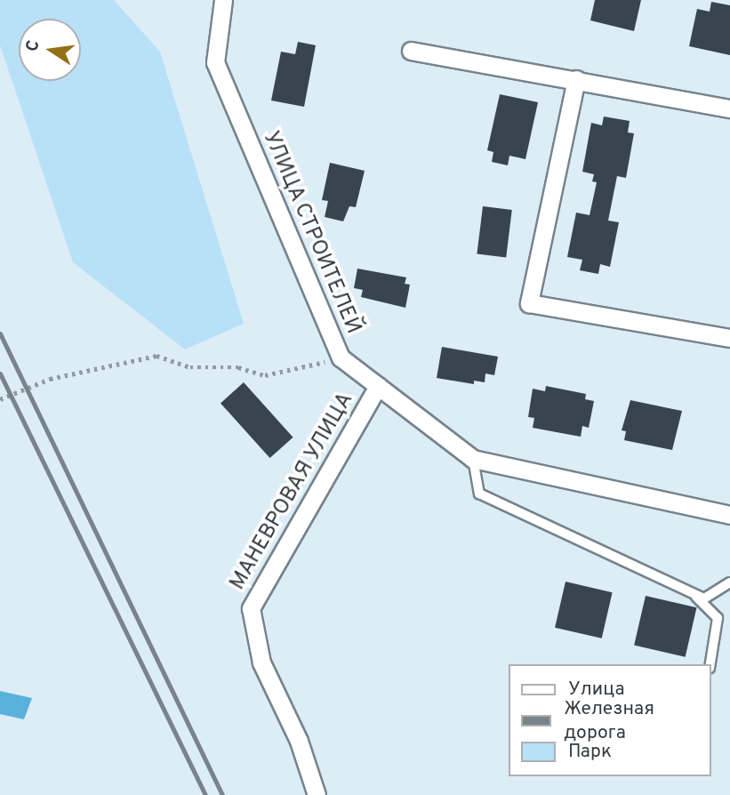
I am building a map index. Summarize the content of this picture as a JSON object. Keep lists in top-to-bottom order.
{
  "streets": {
    "street": ["УЛИЦА СТРОИТЕЛЕЙ", "МАНЕВРОВАЯ УЛИЦА"]
  },
  "crossings": [
    ["УЛИЦА СТРОИТЕЛЕЙ", "МАНЕВРОВАЯ УЛИЦА"]
  ],
  "legend": ["Улица", "Железная дорога", "Парк"],
  "north": "left"
}
